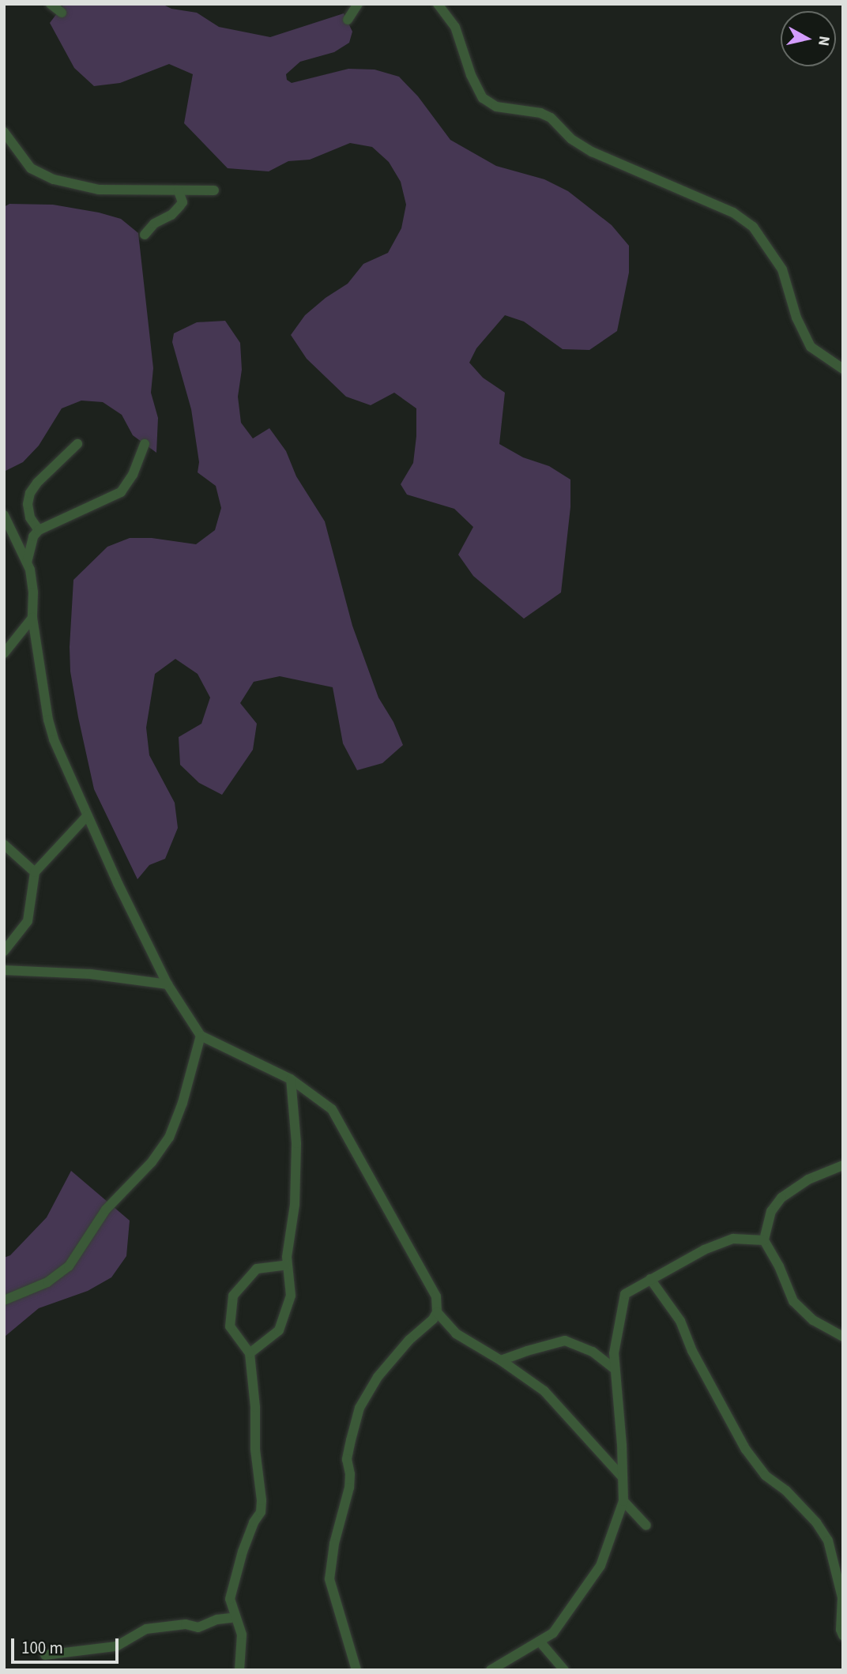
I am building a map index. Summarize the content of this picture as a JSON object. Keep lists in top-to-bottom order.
{
  "scale_bar": "100 m",
  "north": "right"
}
